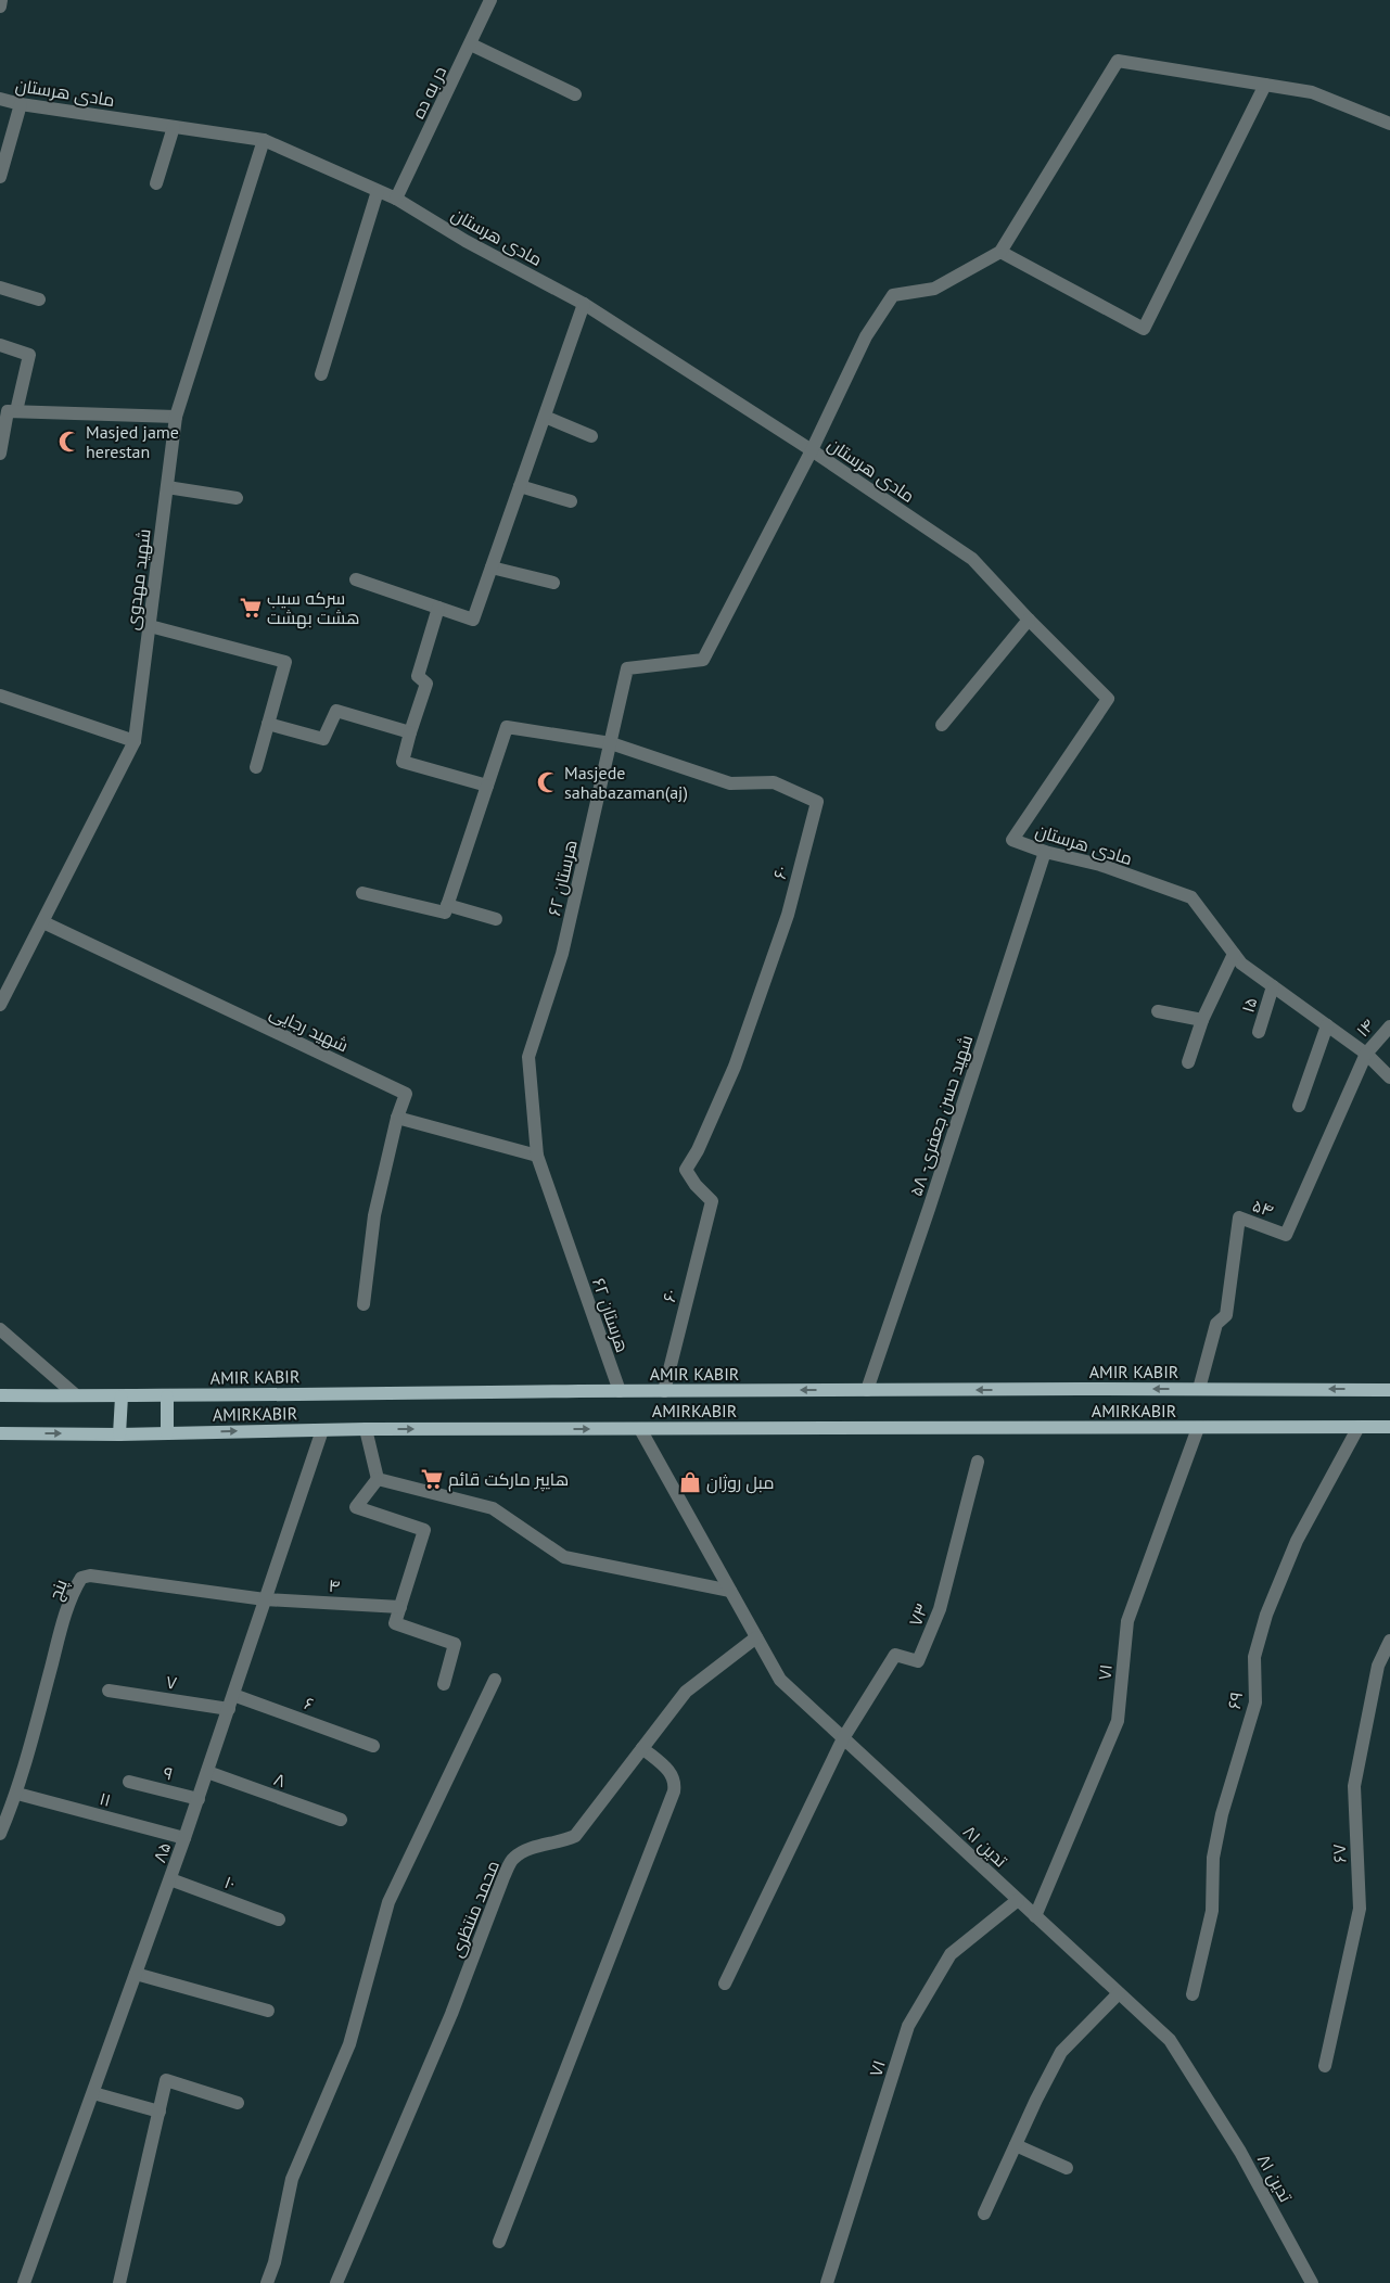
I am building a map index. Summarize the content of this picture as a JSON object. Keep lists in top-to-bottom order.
{
  "streets": {
    "main road": ["AMIR KABIR", "AMIRKABIR"],
    "street": [
      "مادی هرستان",
      "در به ده",
      "شهید مهدوی",
      "۶۰",
      "هرستان ۶۲",
      "۱۵",
      "۱۴",
      "شهید رجایی",
      "شهید حسن جعفری- ۵۸",
      "۵۴",
      "۴",
      "پنج",
      "۷۳",
      "۷۱",
      "۷",
      "۶۹",
      "۶",
      "۹",
      "۸",
      "۱۱",
      "تدین ۸۱",
      "۸۵",
      "۶۷",
      "۱۰",
      "محمد منتظری"
    ]
  },
  "crossings": [
    ["مادی هرستان", "در به ده"],
    ["مادی هرستان", "شهید مهدوی"],
    ["مادی هرستان", "هرستان ۶۲"],
    ["مادی هرستان", "۱۵"],
    ["مادی هرستان", "۱۴"],
    ["مادی هرستان", "شهید حسن جعفری- ۵۸"],
    ["مادی هرستان", "۵۴"],
    ["شهید مهدوی", "شهید رجایی"],
    ["۶۰", "هرستان ۶۲"],
    ["۶۰", "AMIR KABIR"],
    ["هرستان ۶۲", "AMIR KABIR"],
    ["۱۴", "۵۴"],
    ["شهید حسن جعفری- ۵۸", "AMIR KABIR"],
    ["۵۴", "AMIR KABIR"],
    ["AMIRKABIR", "۷۱"],
    ["AMIRKABIR", "۶۹"],
    ["AMIRKABIR", "تدین ۸۱"],
    ["AMIRKABIR", "۸۵"],
    ["۴", "پنج"],
    ["۴", "۸۵"],
    ["پنج", "۱۱"],
    ["پنج", "۸۵"],
    ["۷۳", "تدین ۸۱"],
    ["۷۱", "تدین ۸۱"],
    ["۷", "۸۵"],
    ["۶", "۸۵"],
    ["۹", "۸۵"],
    ["۸", "۸۵"],
    ["۱۱", "۸۵"],
    ["تدین ۸۱", "محمد منتظری"],
    ["۸۵", "۱۰"]
  ],
  "one_way": ["AMIR KABIR", "AMIRKABIR"],
  "places": {
    "mosque": ["Masjed jame herestan", "Masjede sahabazaman(aj)"],
    "supermarket": ["سرکه سیب هشت بهشت", "هایپر مارکت قائم"],
    "shop": ["مبل روژان"]
  }
}
